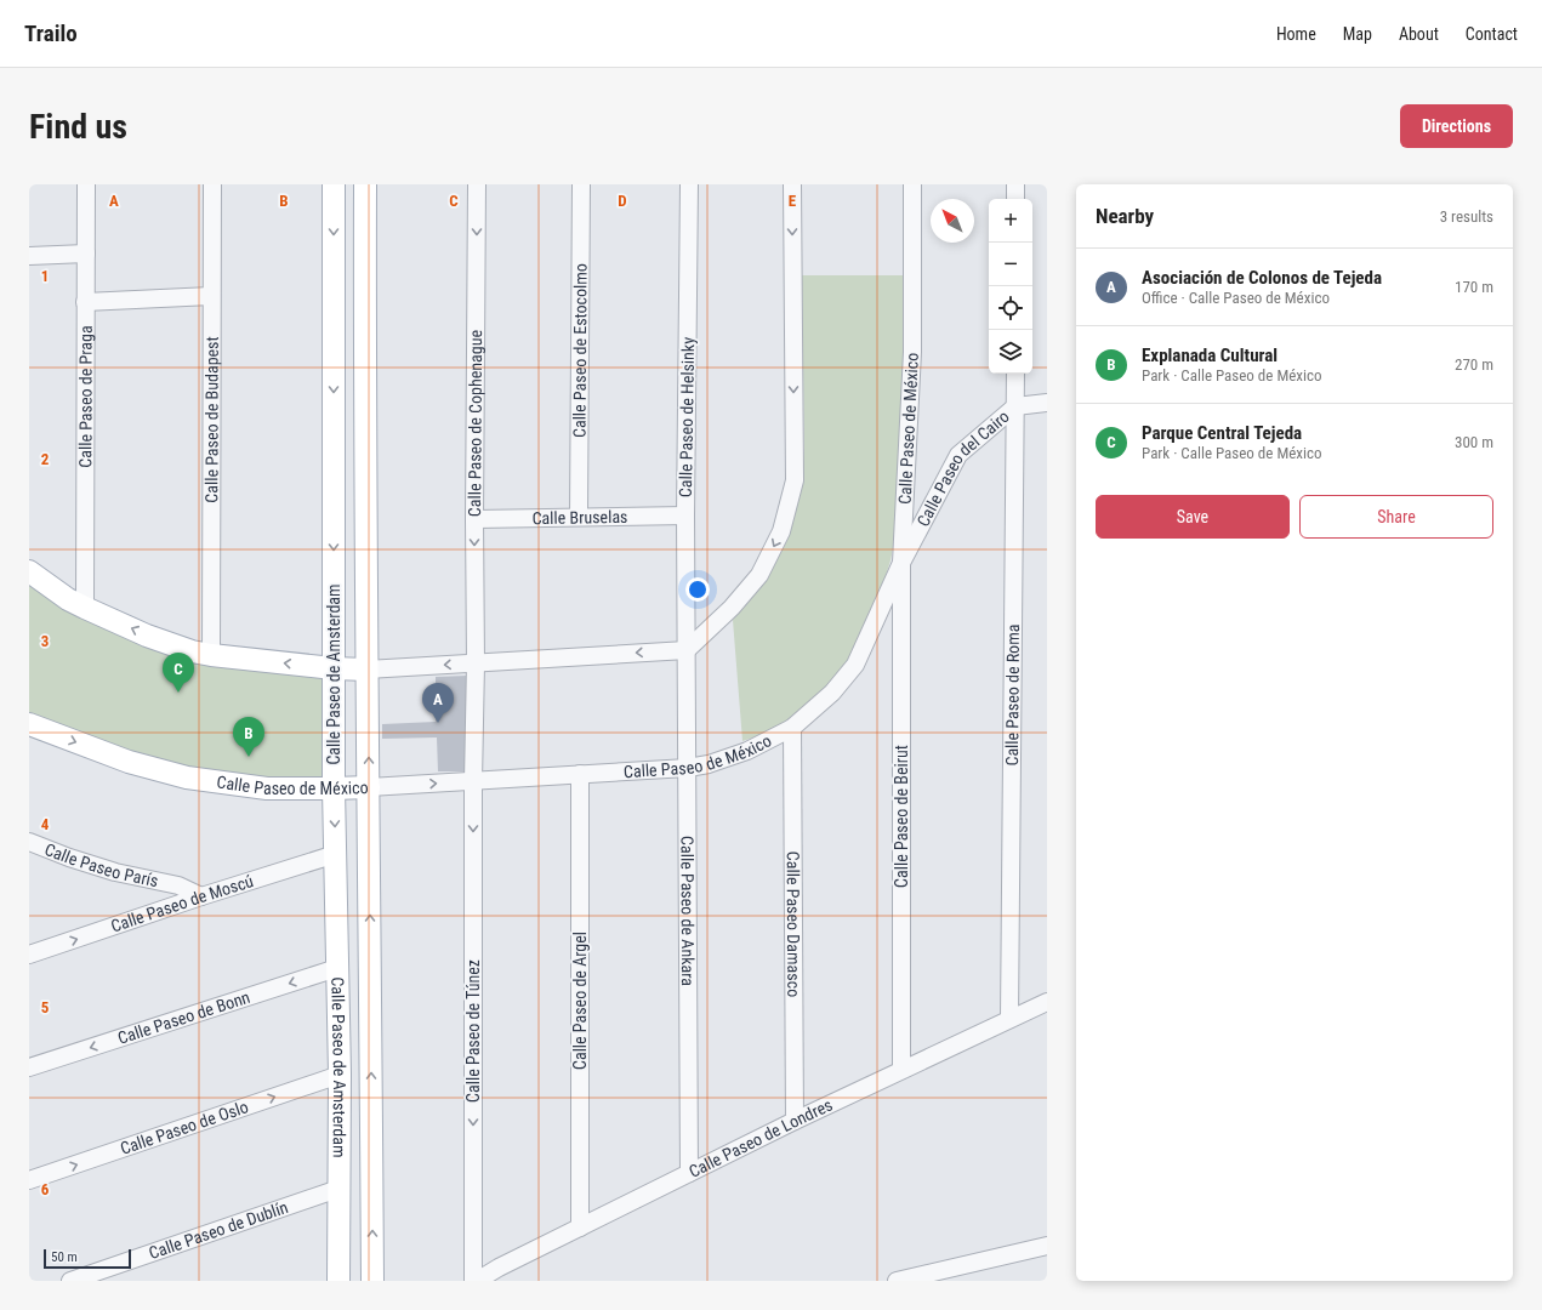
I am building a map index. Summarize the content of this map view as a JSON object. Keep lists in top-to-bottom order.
{
  "streets": {
    "main road": ["Calle Paseo de México", "Calle Paseo de Amsterdam"],
    "street": [
      "Calle Paseo de Estocolmo",
      "Calle Paseo de Praga",
      "Calle Paseo de Helsinky",
      "Calle Paseo de Budapest",
      "Calle Paseo de Cophenague",
      "Calle Paseo del Cairo",
      "Calle Bruselas",
      "Calle Paseo de Roma",
      "Calle Paseo de Beirut",
      "Calle Paseo París",
      "Calle Paseo de Moscú",
      "Calle Paseo de Ankara",
      "Calle Paseo Damasco",
      "Calle Paseo de Argel",
      "Calle Paseo de Bonn",
      "Calle Paseo de Túnez",
      "Calle Paseo de Oslo",
      "Calle Paseo de Londres",
      "Calle Paseo de Dublín"
    ]
  },
  "crossings": [
    ["Calle Paseo de Estocolmo", "Calle Bruselas"],
    ["Calle Paseo de Helsinky", "Calle Bruselas"],
    ["Calle Paseo de Helsinky", "Calle Paseo de Ankara"],
    ["Calle Paseo de Cophenague", "Calle Paseo de México"],
    ["Calle Paseo de Cophenague", "Calle Bruselas"],
    ["Calle Paseo de Cophenague", "Calle Paseo de Túnez"],
    ["Calle Paseo de México", "Calle Paseo del Cairo"],
    ["Calle Paseo de México", "Calle Paseo de Amsterdam"],
    ["Calle Paseo de México", "Calle Paseo de Beirut"],
    ["Calle Paseo de México", "Calle Paseo de Ankara"],
    ["Calle Paseo de México", "Calle Paseo Damasco"],
    ["Calle Paseo de México", "Calle Paseo de Argel"],
    ["Calle Paseo de México", "Calle Paseo de Túnez"],
    ["Calle Paseo del Cairo", "Calle Paseo de Roma"],
    ["Calle Paseo del Cairo", "Calle Paseo de Beirut"],
    ["Calle Paseo de Amsterdam", "Calle Paseo de Moscú"],
    ["Calle Paseo de Amsterdam", "Calle Paseo de Bonn"],
    ["Calle Paseo de Amsterdam", "Calle Paseo de Oslo"],
    ["Calle Paseo de Amsterdam", "Calle Paseo de Dublín"],
    ["Calle Paseo de Roma", "Calle Paseo de Londres"],
    ["Calle Paseo de Beirut", "Calle Paseo de Londres"],
    ["Calle Paseo París", "Calle Paseo de Moscú"],
    ["Calle Paseo de Ankara", "Calle Paseo de Londres"],
    ["Calle Paseo Damasco", "Calle Paseo de Londres"],
    ["Calle Paseo de Argel", "Calle Paseo de Londres"],
    ["Calle Paseo de Túnez", "Calle Paseo de Londres"]
  ],
  "one_way": [
    "Calle Paseo de Cophenague",
    "Calle Paseo de Moscú",
    "Calle Paseo de Bonn",
    "Calle Paseo de Túnez",
    "Calle Paseo de Oslo"
  ],
  "scale_bar": "50 m",
  "north": "top left",
  "page": {
    "header": "Trailo",
    "nav": [
      "Home",
      "Map",
      "About",
      "Contact"
    ],
    "buttons": [
      "Directions",
      ["Save", "Share"]
    ],
    "title": "Find us",
    "heading": ["Nearby", "3 results"],
    "map_buttons": ["+", "−"],
    "list": [
      {
        "mark": "A",
        "name": "Asociación de Colonos de Tejeda",
        "note": "Office · Calle Paseo de México",
        "value": "170 m"
      },
      {
        "mark": "B",
        "name": "Explanada Cultural",
        "note": "Park · Calle Paseo de México",
        "value": "270 m"
      },
      {
        "mark": "C",
        "name": "Parque Central Tejeda",
        "note": "Park · Calle Paseo de México",
        "value": "300 m"
      }
    ],
    "pins": ["C", "A", "B"],
    "scale": "50 m"
  },
  "grid": {
    "columns": [
      "A",
      "B",
      "C",
      "D",
      "E"
    ],
    "rows": [
      "1",
      "2",
      "3",
      "4",
      "5",
      "6"
    ]
  }
}
